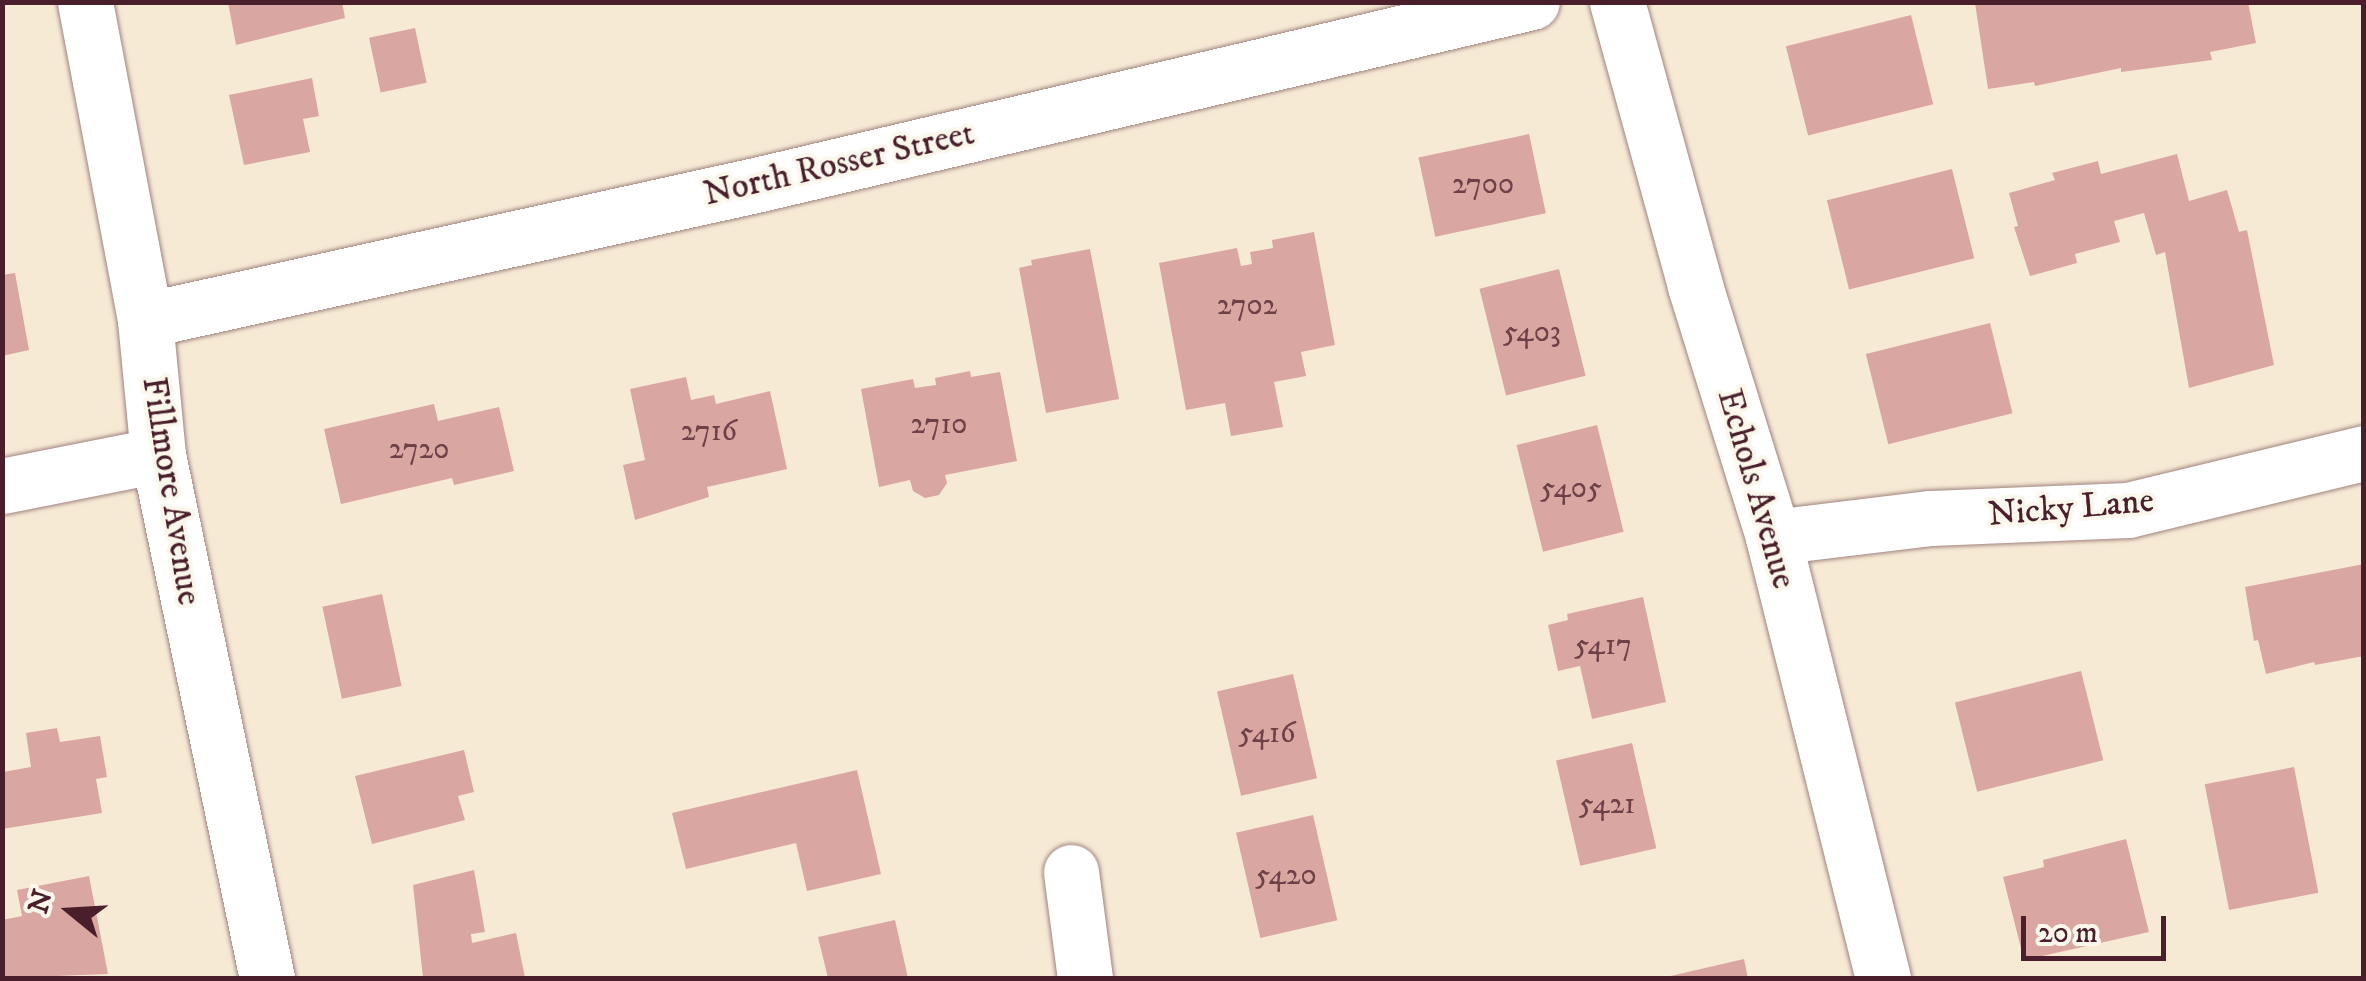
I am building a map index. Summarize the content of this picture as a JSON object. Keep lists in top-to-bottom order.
{
  "streets": {
    "street": [
      "North Rosser Street",
      "Echols Avenue",
      "Fillmore Avenue",
      "Nicky Lane"
    ]
  },
  "crossings": [
    ["North Rosser Street", "Fillmore Avenue"],
    ["Echols Avenue", "Nicky Lane"]
  ],
  "house_numbers": [
    "2700",
    "2702",
    "5403",
    "2710",
    "2716",
    "2720",
    "5405",
    "5417",
    "5416",
    "5421",
    "5420"
  ],
  "scale_bar": "20 m",
  "north": "left"
}
